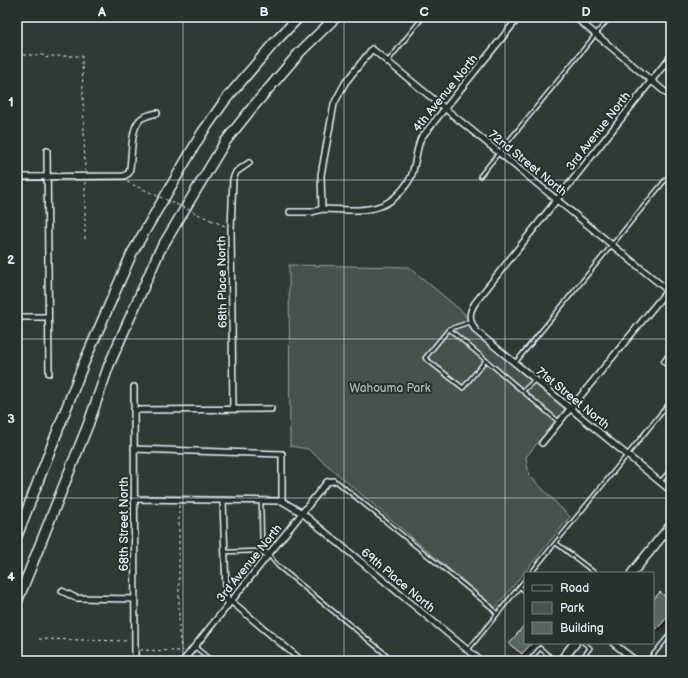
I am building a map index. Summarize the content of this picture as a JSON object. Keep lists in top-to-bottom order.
{
  "streets": {
    "street": [
      "4th Avenue North",
      "3rd Avenue North",
      "72nd Street North",
      "68th Place North",
      "71st Street North",
      "68th Street North",
      "69th Place North"
    ]
  },
  "crossings": [
    ["4th Avenue North", "72nd Street North"],
    ["3rd Avenue North", "72nd Street North"],
    ["3rd Avenue North", "71st Street North"],
    ["3rd Avenue North", "69th Place North"]
  ],
  "parks": ["Wahouma Park"],
  "legend": ["Road", "Park", "Building"],
  "grid": {
    "columns": [
      "A",
      "B",
      "C",
      "D"
    ],
    "rows": [
      "1",
      "2",
      "3",
      "4"
    ]
  }
}
